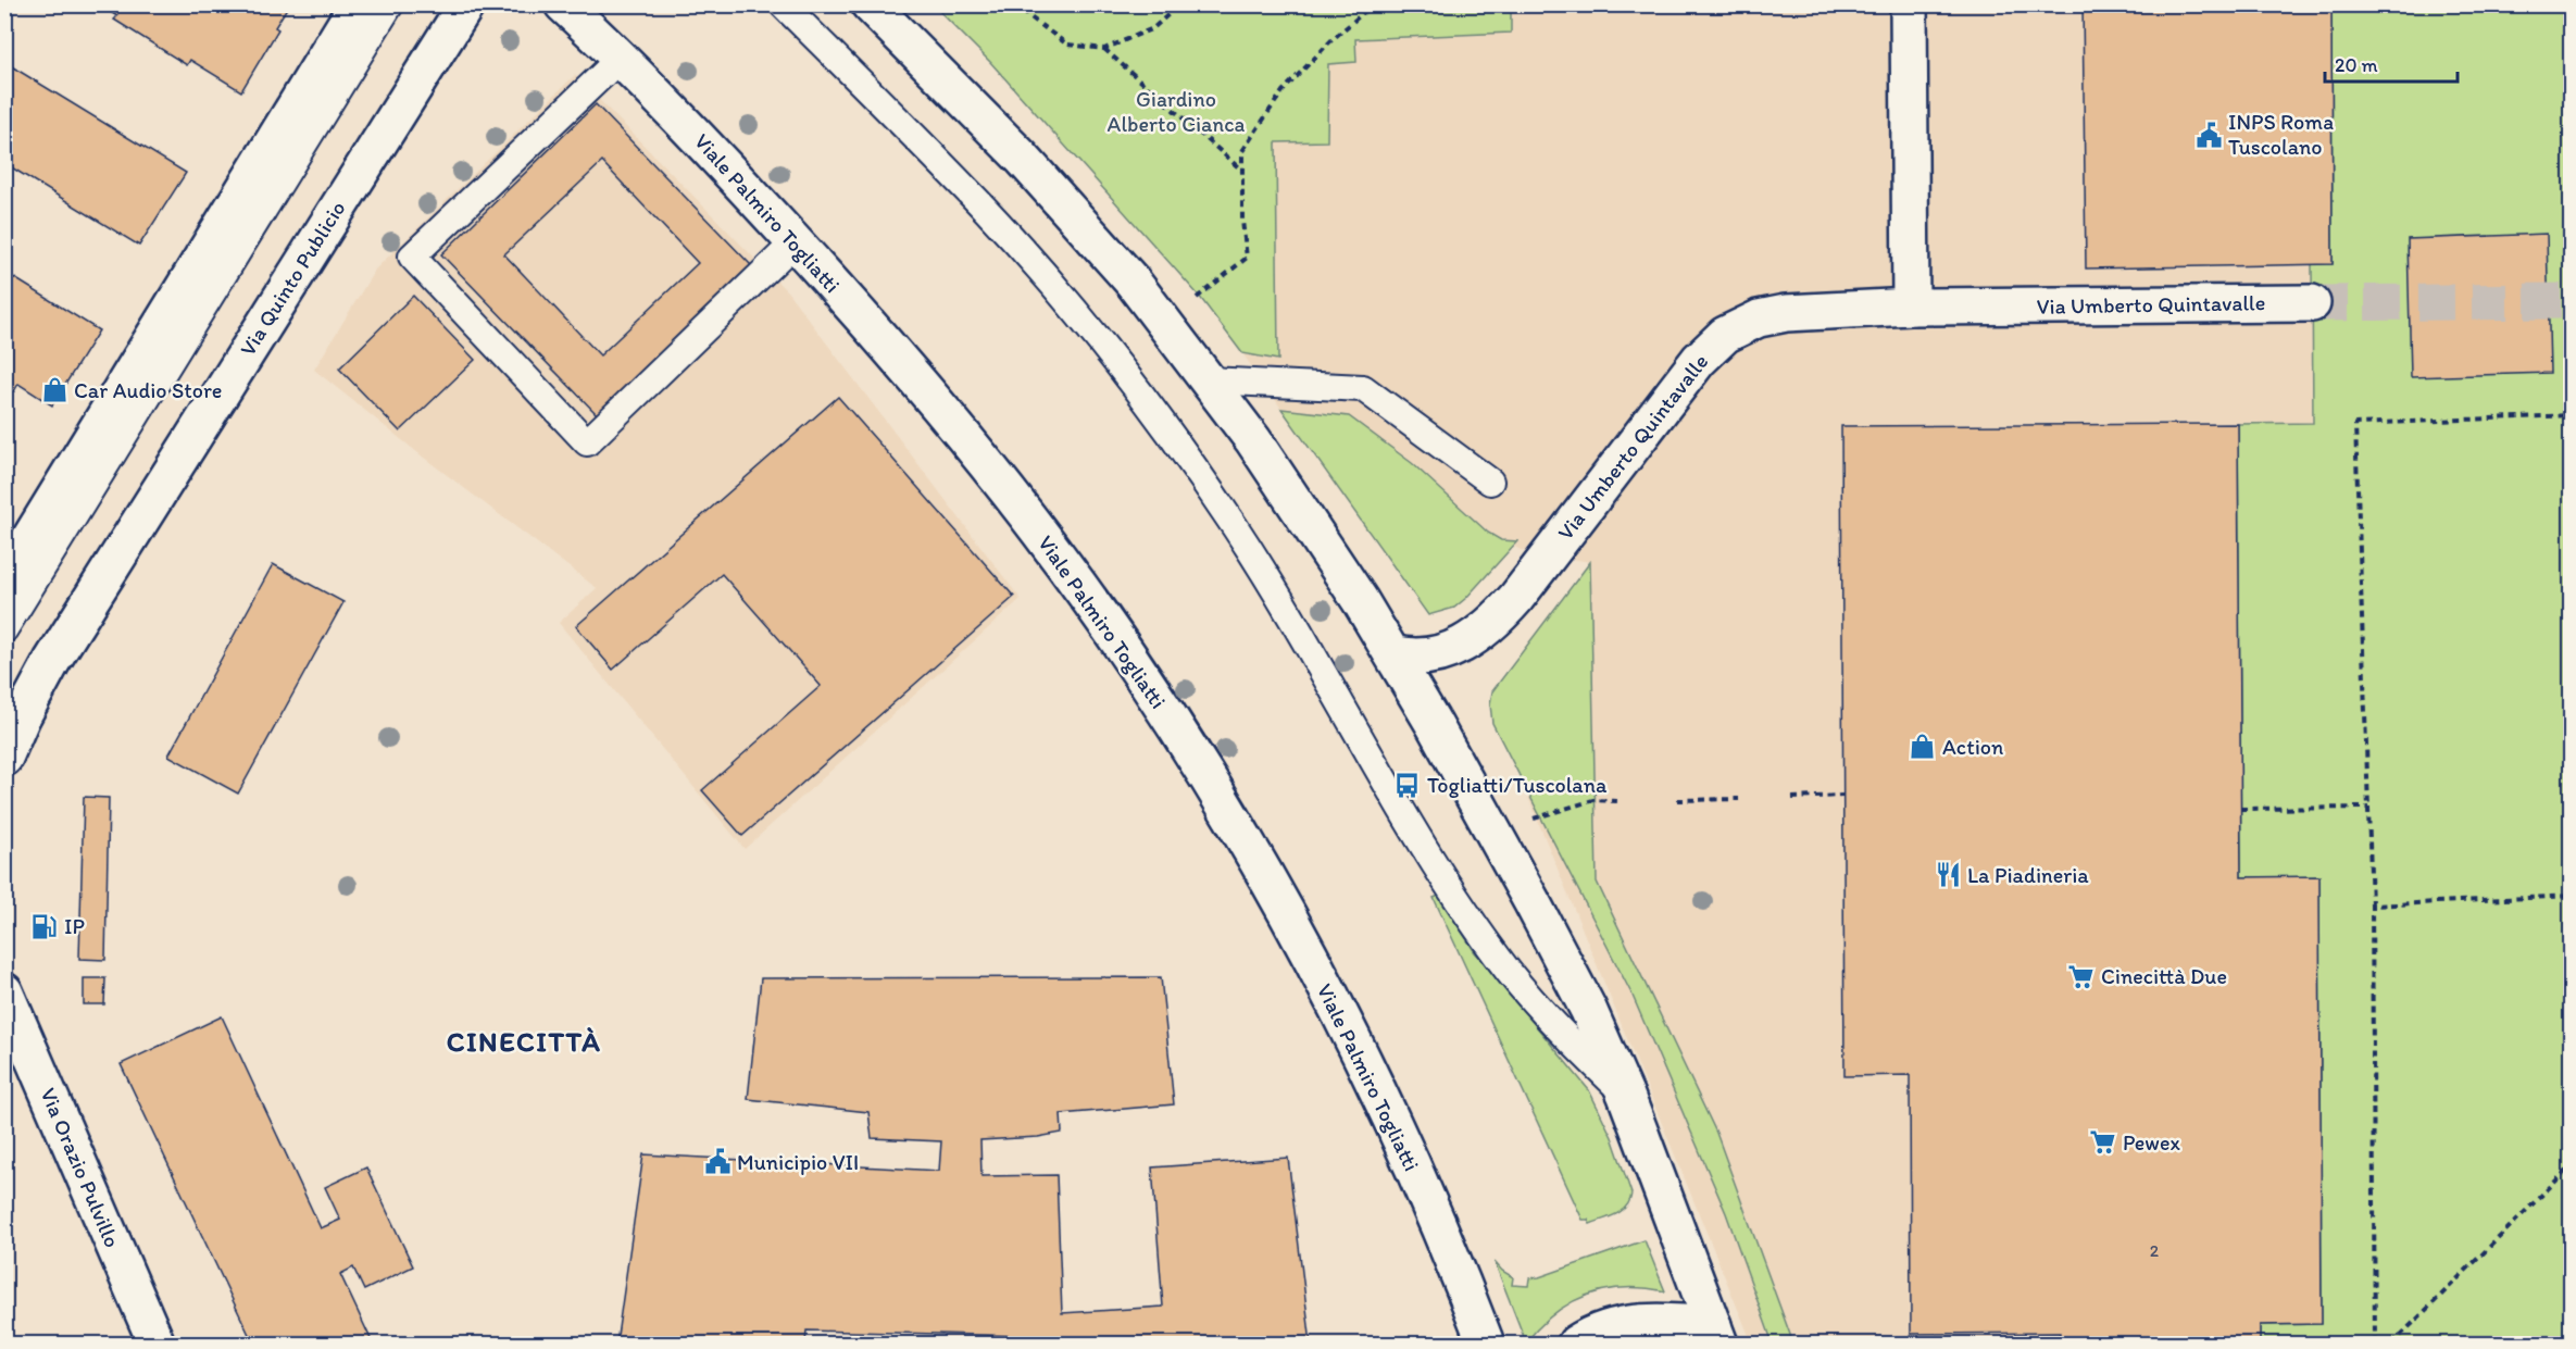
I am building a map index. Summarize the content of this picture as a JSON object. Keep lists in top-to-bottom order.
{
  "streets": {
    "street": [
      "Viale Palmiro Togliatti",
      "Via Quinto Publicio",
      "Via Umberto Quintavalle",
      "Via Orazio Pulvillo"
    ]
  },
  "districts": ["CINECITTÀ"],
  "parks": ["Giardino Alberto Cianca"],
  "places": {
    "public building": ["INPS Roma Tuscolano", "Municipio VII"],
    "shop": ["Car Audio Store", "Action"],
    "bus stop": ["Togliatti/Tuscolana"],
    "restaurant": ["La Piadineria"],
    "fuel station": ["IP"],
    "supermarket": ["Cinecittà Due", "Pewex"]
  },
  "house_numbers": ["2"],
  "scale_bar": "20 m"
}
